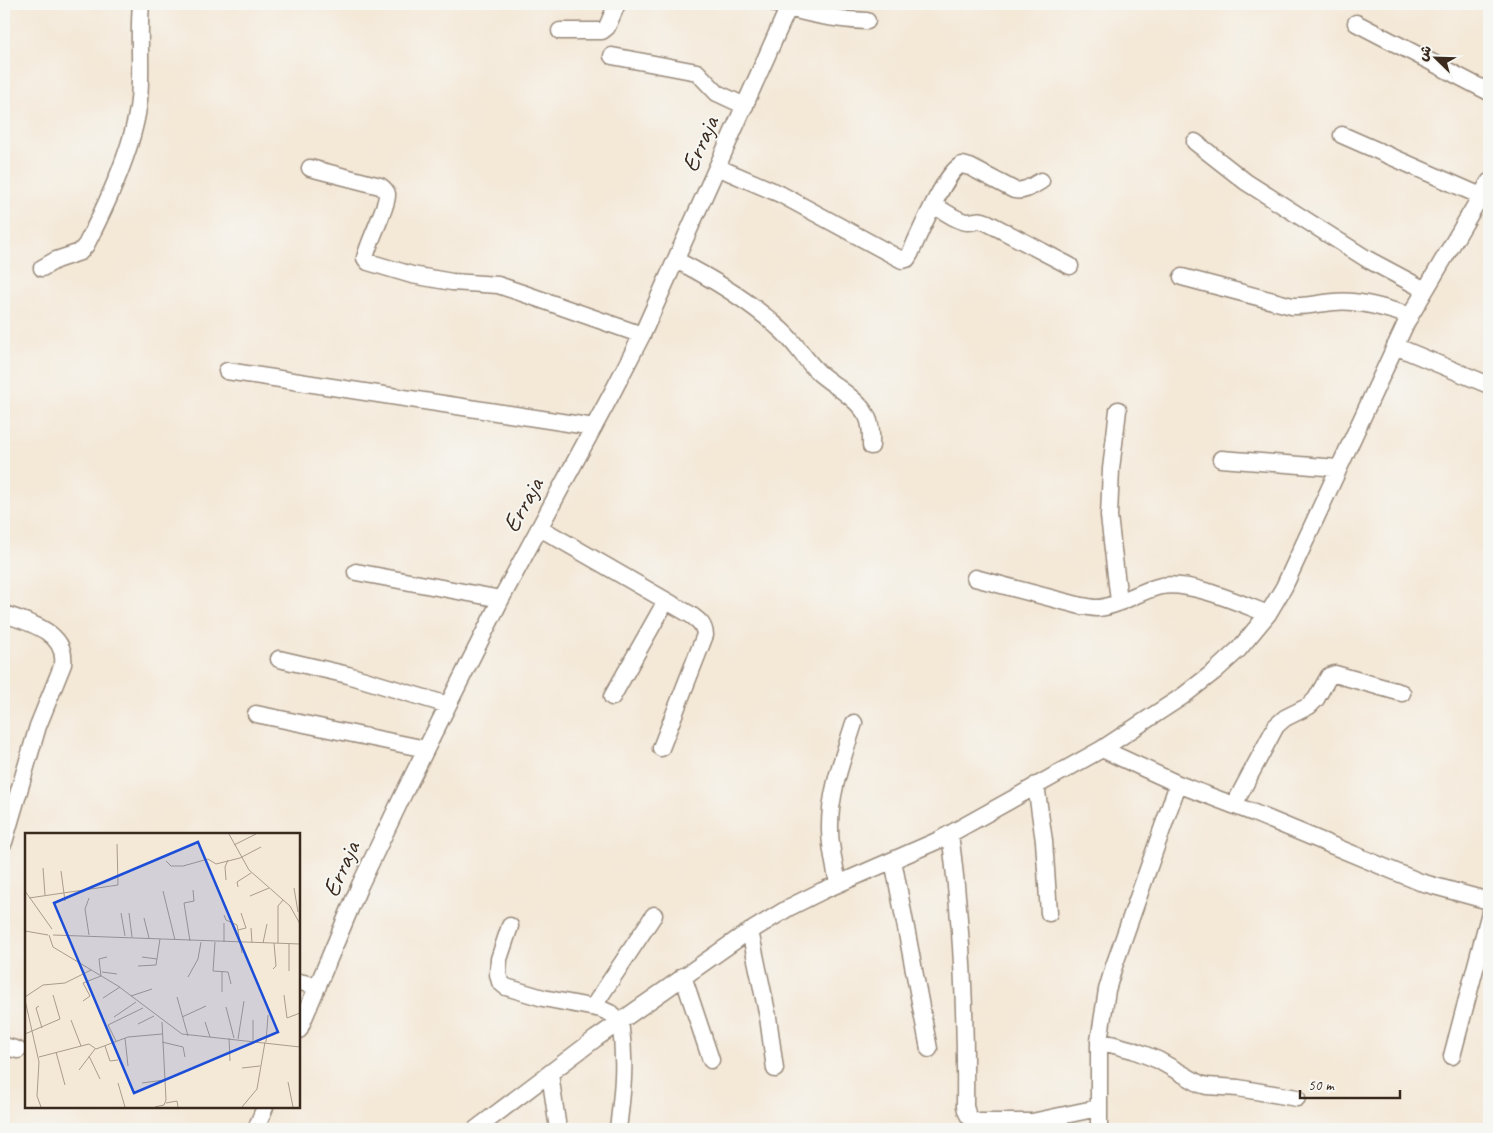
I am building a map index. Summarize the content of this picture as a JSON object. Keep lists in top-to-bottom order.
{
  "streets": {
    "street": ["Erraja"]
  },
  "scale_bar": "50 m",
  "north": "top left"
}
